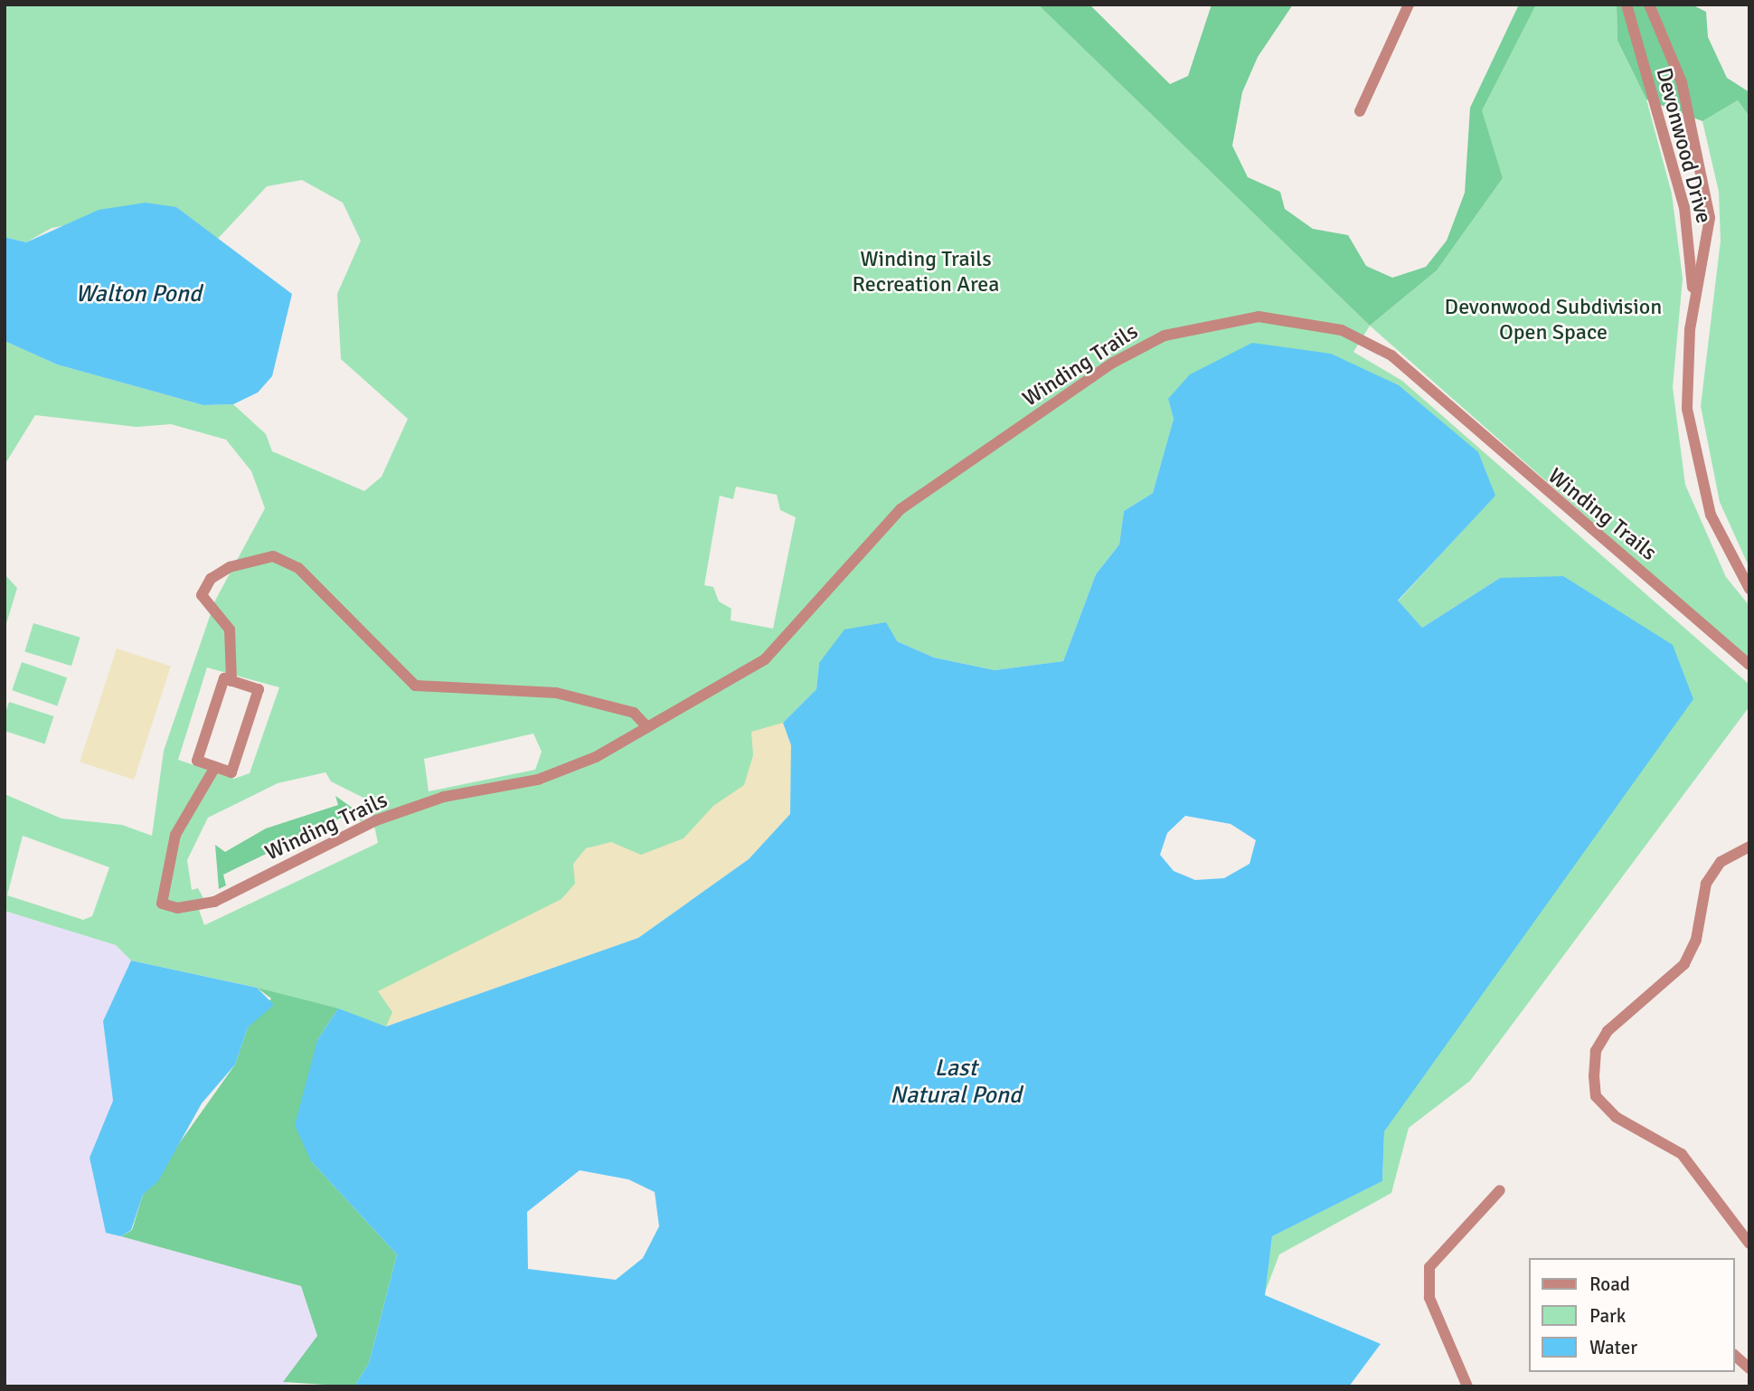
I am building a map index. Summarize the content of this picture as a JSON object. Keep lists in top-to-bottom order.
{
  "streets": {
    "street": ["Devonwood Drive", "Winding Trails"]
  },
  "water": ["Walton Pond", "Last Natural Pond"],
  "parks": ["Winding Trails Recreation Area", "Devonwood Subdivision Open Space"],
  "legend": ["Road", "Park", "Water"]
}
